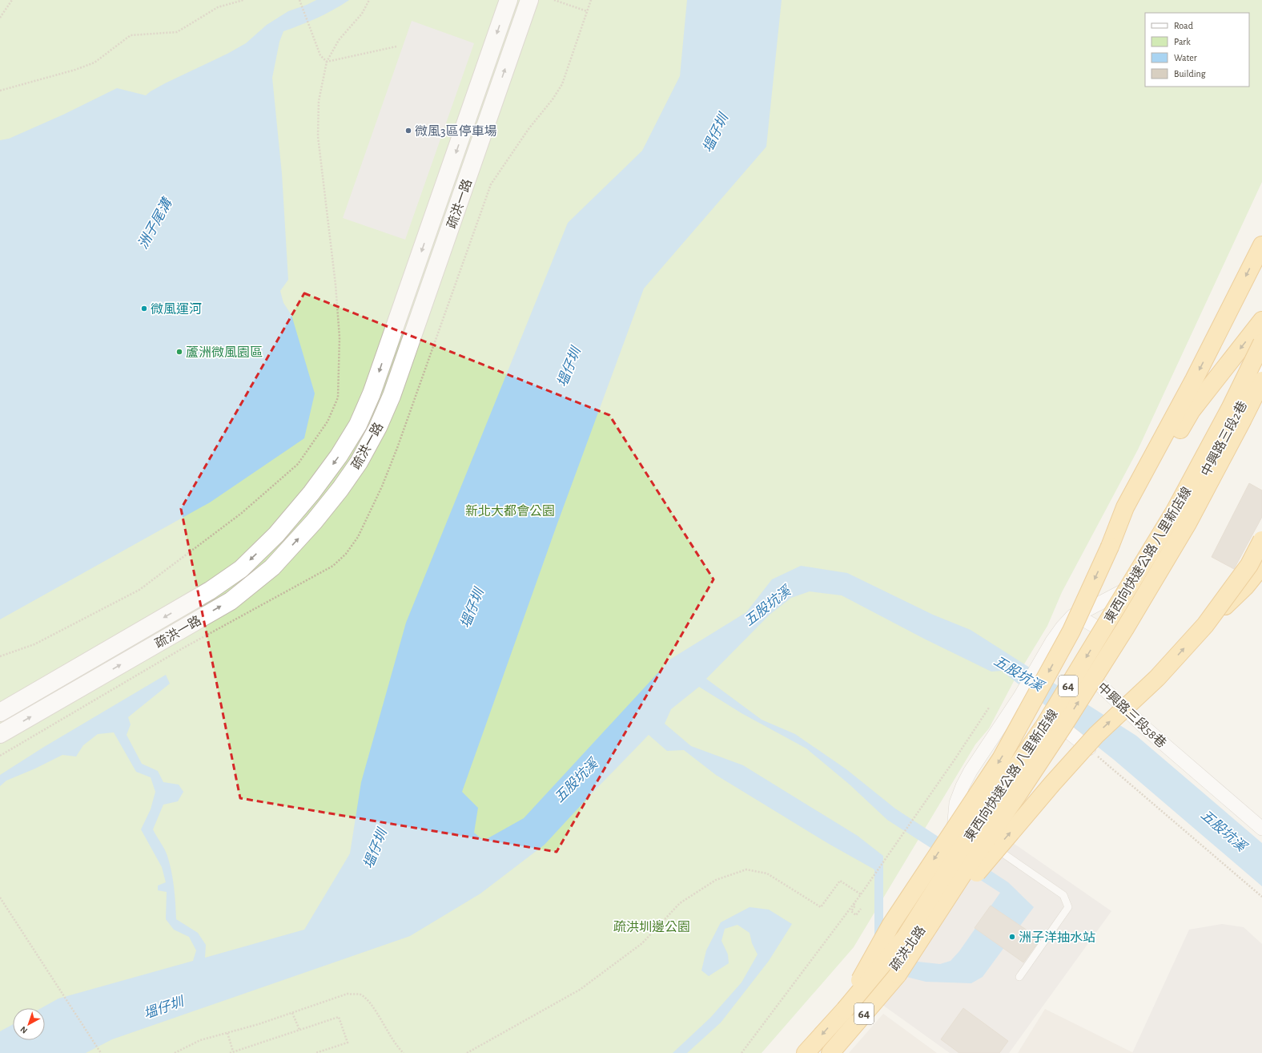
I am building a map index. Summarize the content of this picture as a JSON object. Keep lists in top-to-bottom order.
{
  "streets": {
    "highway": ["東西向快速公路 八里新店線", "64"],
    "street": [
      "疏洪一路",
      "中興路三段2巷",
      "中興路三段58巷",
      "疏洪北路"
    ]
  },
  "crossings": [
    ["中興路三段2巷", "中興路三段58巷"]
  ],
  "water": ["塭仔圳", "洲子尾溝", "五股坑溪"],
  "parks": ["新北大都會公園", "疏洪圳邊公園"],
  "places": [
    "微風3區停車場",
    "微風運河",
    "蘆洲微風園區",
    "洲子洋抽水站"
  ],
  "legend": [
    "Road",
    "Park",
    "Water",
    "Building"
  ],
  "north": "bottom left"
}
